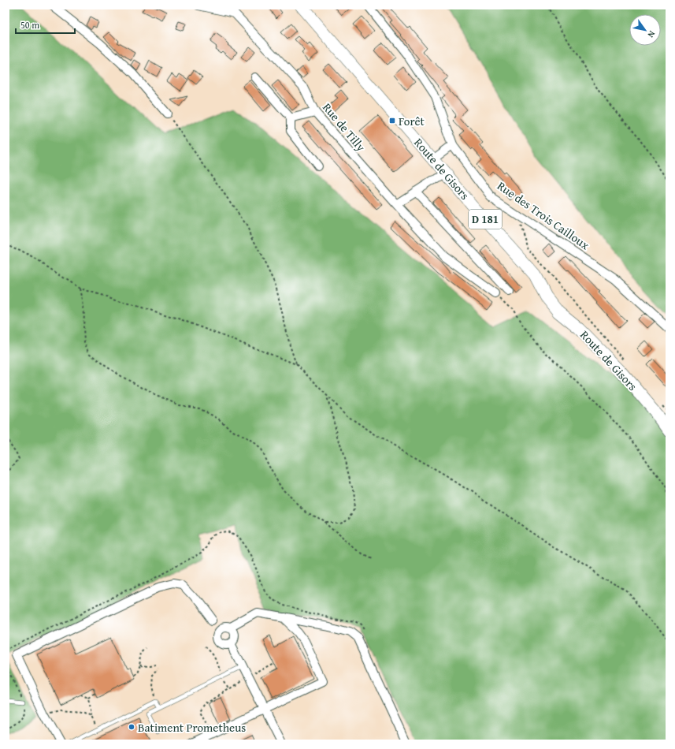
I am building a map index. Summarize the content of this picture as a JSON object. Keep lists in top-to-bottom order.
{
  "streets": {
    "main road": ["Route de Gisors", "D 181"],
    "street": ["Rue de Tilly", "Rue des Trois Cailloux"]
  },
  "places": {
    "transit": ["Forêt"],
    "other": ["Batiment Prometheus"]
  },
  "scale_bar": "50 m",
  "north": "bottom right"
}
